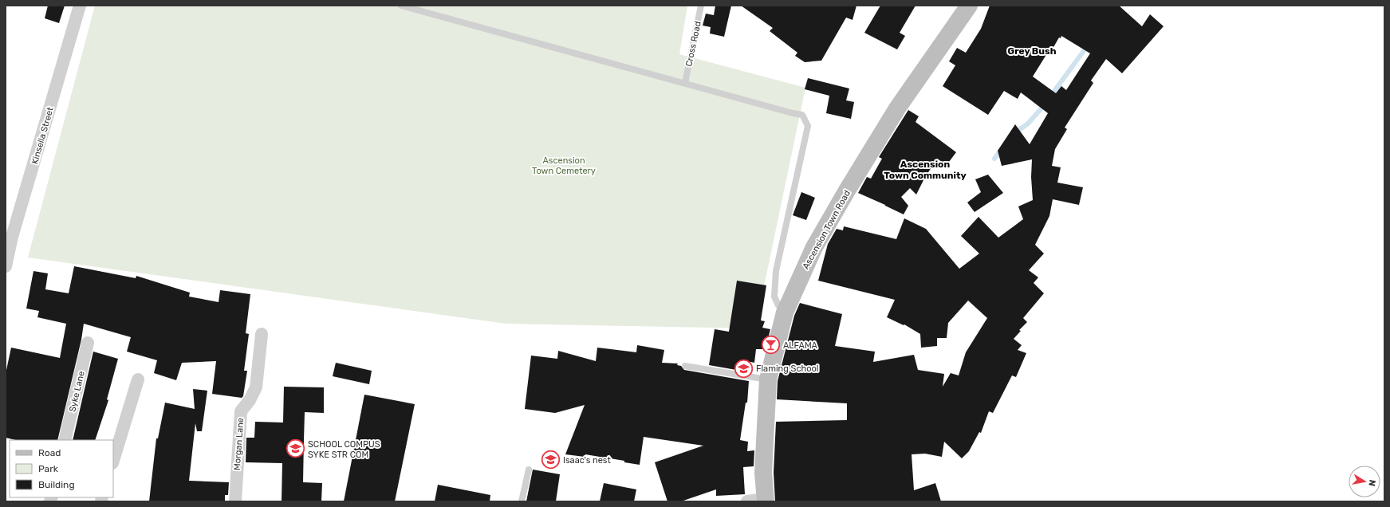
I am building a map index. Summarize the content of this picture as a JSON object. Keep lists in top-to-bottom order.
{
  "streets": {
    "main road": ["Ascension Town Road"],
    "street": ["Kinsella Street", "Syke Lane", "Morgan Lane"],
    "lane": ["Cross Road"]
  },
  "districts": ["Grey Bush", "Ascension Town Community"],
  "parks": ["Ascension Town Cemetery"],
  "places": {
    "bar": ["ALFAMA"],
    "school or university": ["Flaming School", "SCHOOL COMPUS SYKE STR COM", "Isaac's nest"]
  },
  "legend": ["Road", "Park", "Building"],
  "north": "right"
}
